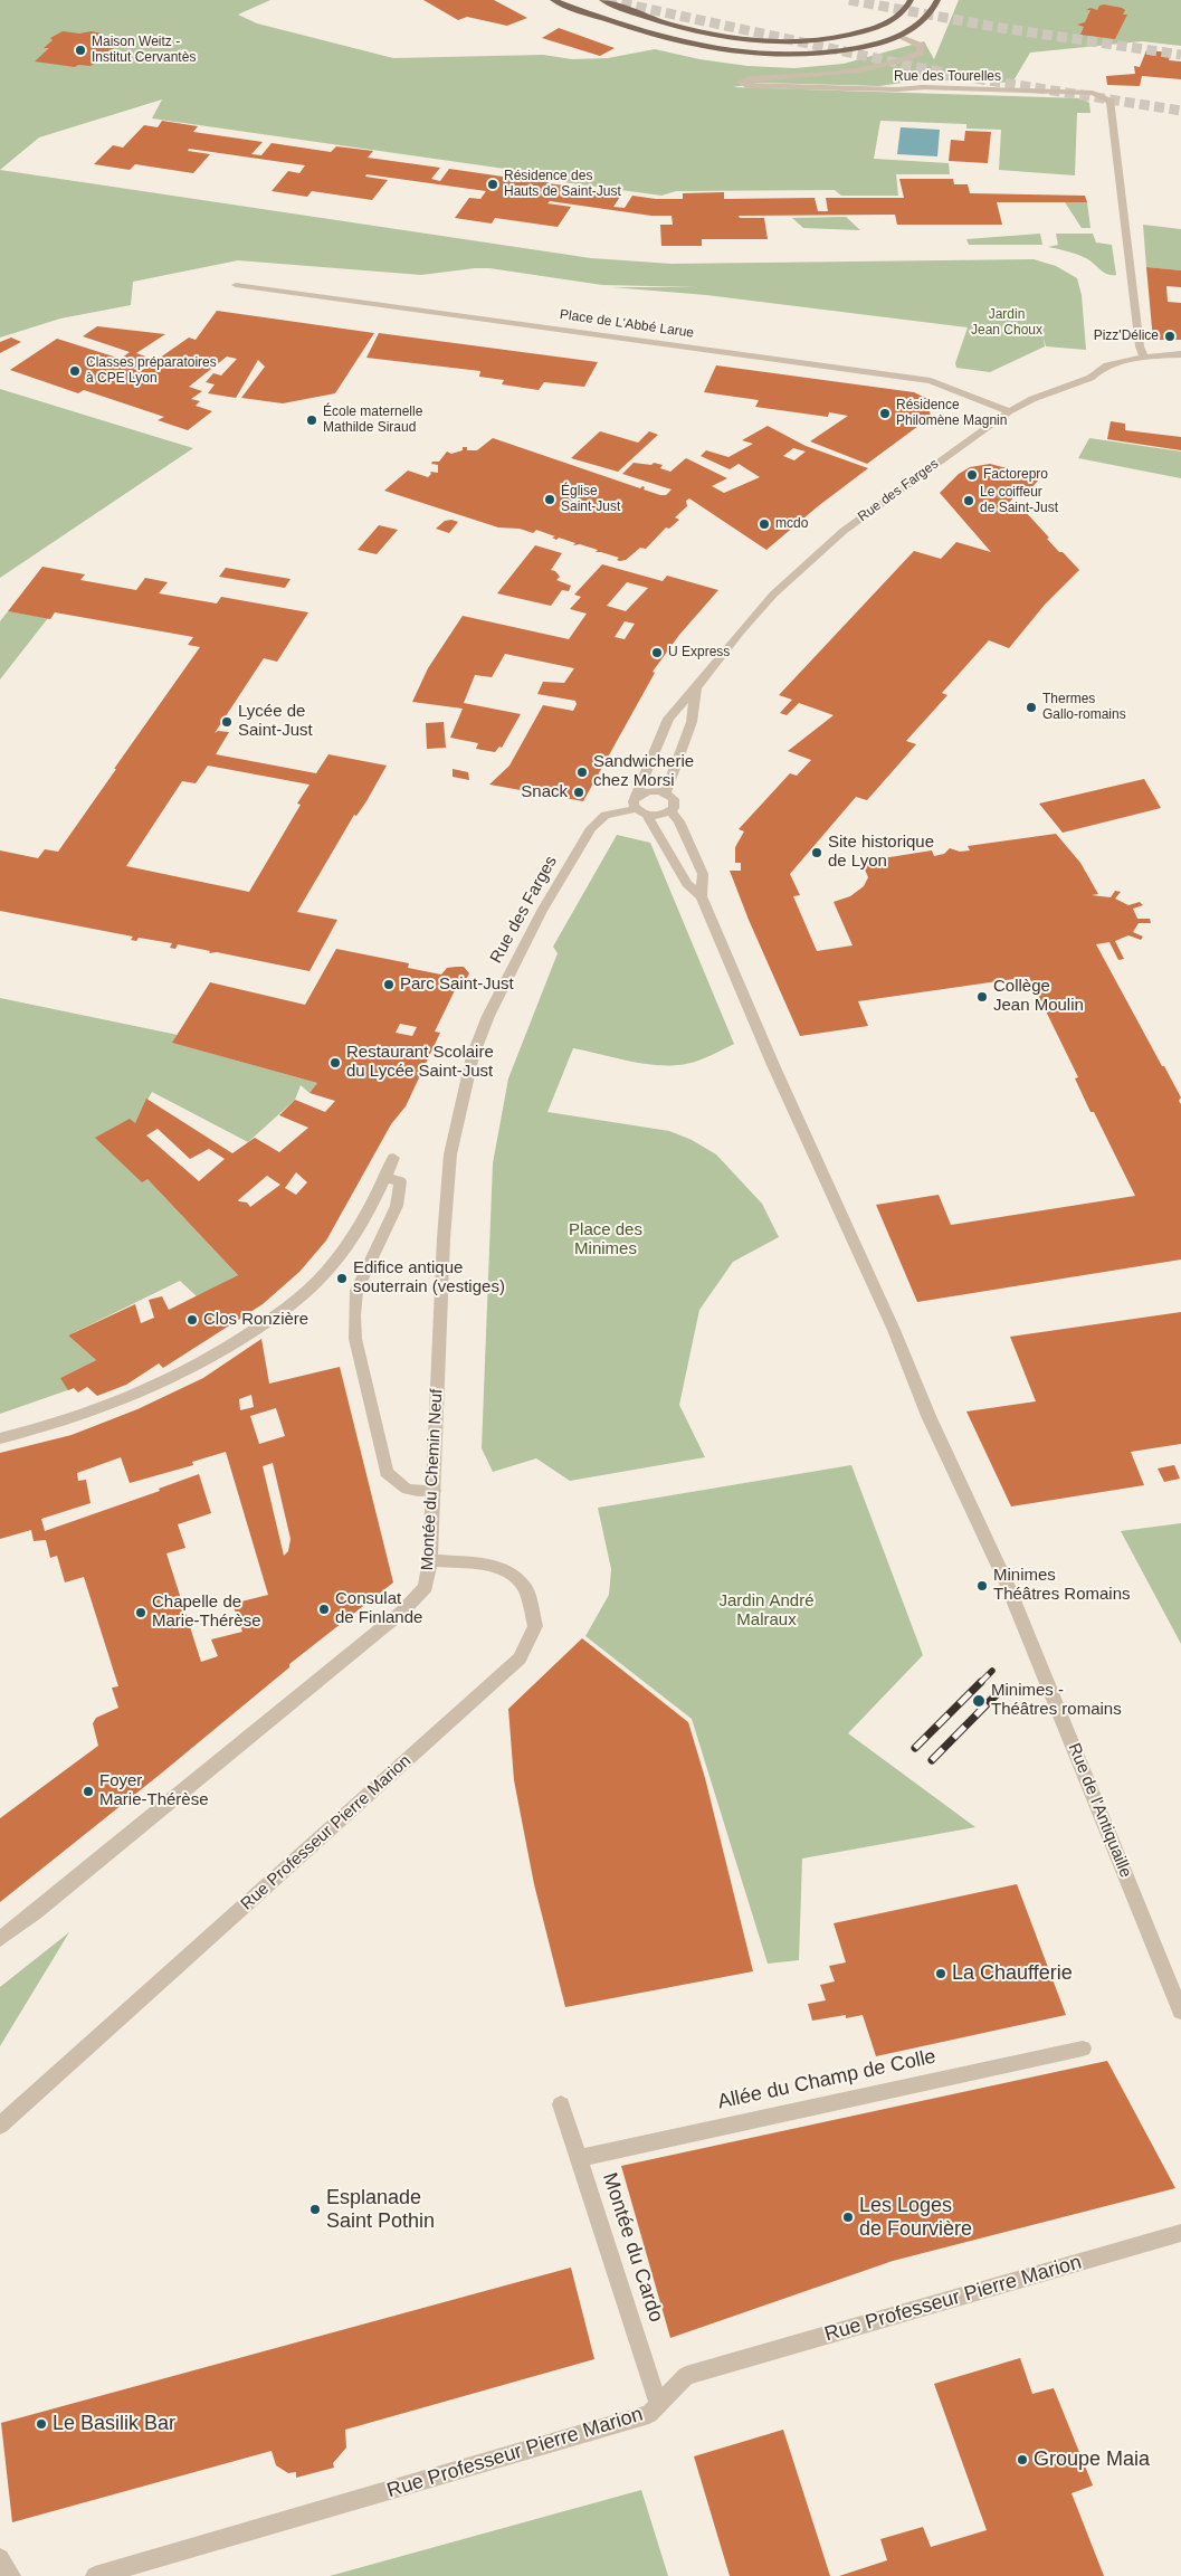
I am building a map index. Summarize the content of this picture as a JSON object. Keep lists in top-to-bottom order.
{
  "streets": {
    "street": [
      "Rue des Tourelles",
      "Place de L'Abbé Larue",
      "Rue des Farges",
      "Montée du Chemin Neuf",
      "Rue de l'Antiquaille",
      "Rue Professeur Pierre Marion",
      "Allée du Champ de Colle",
      "Montée du Cardo"
    ]
  },
  "crossings": [
    ["Rue des Tourelles", "Rue des Farges"],
    ["Place de L'Abbé Larue", "Rue des Farges"],
    ["Rue des Farges", "Montée du Chemin Neuf"],
    ["Montée du Chemin Neuf", "Rue Professeur Pierre Marion"],
    ["Rue Professeur Pierre Marion", "Montée du Cardo"],
    ["Allée du Champ de Colle", "Montée du Cardo"]
  ],
  "parks": ["Jardin Jean Choux", "Place des Minimes", "Jardin André Malraux"],
  "places": [
    "Maison Weitz - Institut Cervantès",
    "Résidence des Hauts de Saint-Just",
    "Pizz'Délice",
    "Classes préparatoires à CPE Lyon",
    "Résidence Philomène Magnin",
    "École maternelle Mathilde Siraud",
    "Factorepro",
    "Église Saint-Just",
    "Le coiffeur de Saint-Just",
    "mcdo",
    "U Express",
    "Thermes Gallo-romains",
    "Lycée de Saint-Just",
    "Sandwicherie chez Morsi",
    "Snack",
    "Site historique de Lyon",
    "Parc Saint-Just",
    "Collège Jean Moulin",
    "Restaurant Scolaire du Lycée Saint-Just",
    "Edifice antique souterrain (vestiges)",
    "Clos Ronzière",
    "Minimes Théâtres Romains",
    "Consulat de Finlande",
    "Chapelle de Marie-Thérèse",
    "Minimes - Théâtres romains",
    "Foyer Marie-Thérèse",
    "La Chaufferie",
    "Esplanade Saint Pothin",
    "Les Loges de Fourvière",
    "Le Basilik Bar",
    "Groupe Maia"
  ]
}
